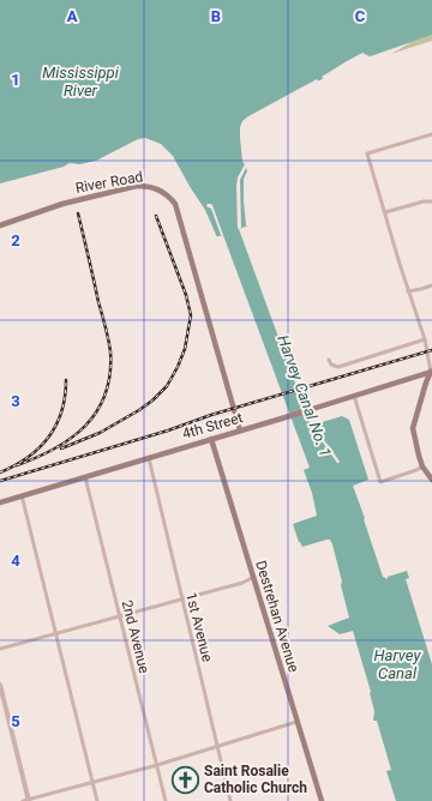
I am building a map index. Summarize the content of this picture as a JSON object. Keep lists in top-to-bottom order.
{
  "streets": {
    "main road": ["River Road", "4th Street", "Destrehan Avenue"],
    "street": ["1st Avenue", "2nd Avenue"]
  },
  "crossings": [
    ["River Road", "4th Street"],
    ["4th Street", "Destrehan Avenue"],
    ["4th Street", "1st Avenue"],
    ["4th Street", "2nd Avenue"]
  ],
  "water": ["Mississippi River", "Harvey Canal No. 1", "Harvey Canal"],
  "places": {
    "church": ["Saint Rosalie Catholic Church"]
  },
  "grid": {
    "columns": ["A", "B", "C"],
    "rows": [
      "1",
      "2",
      "3",
      "4",
      "5"
    ]
  }
}
